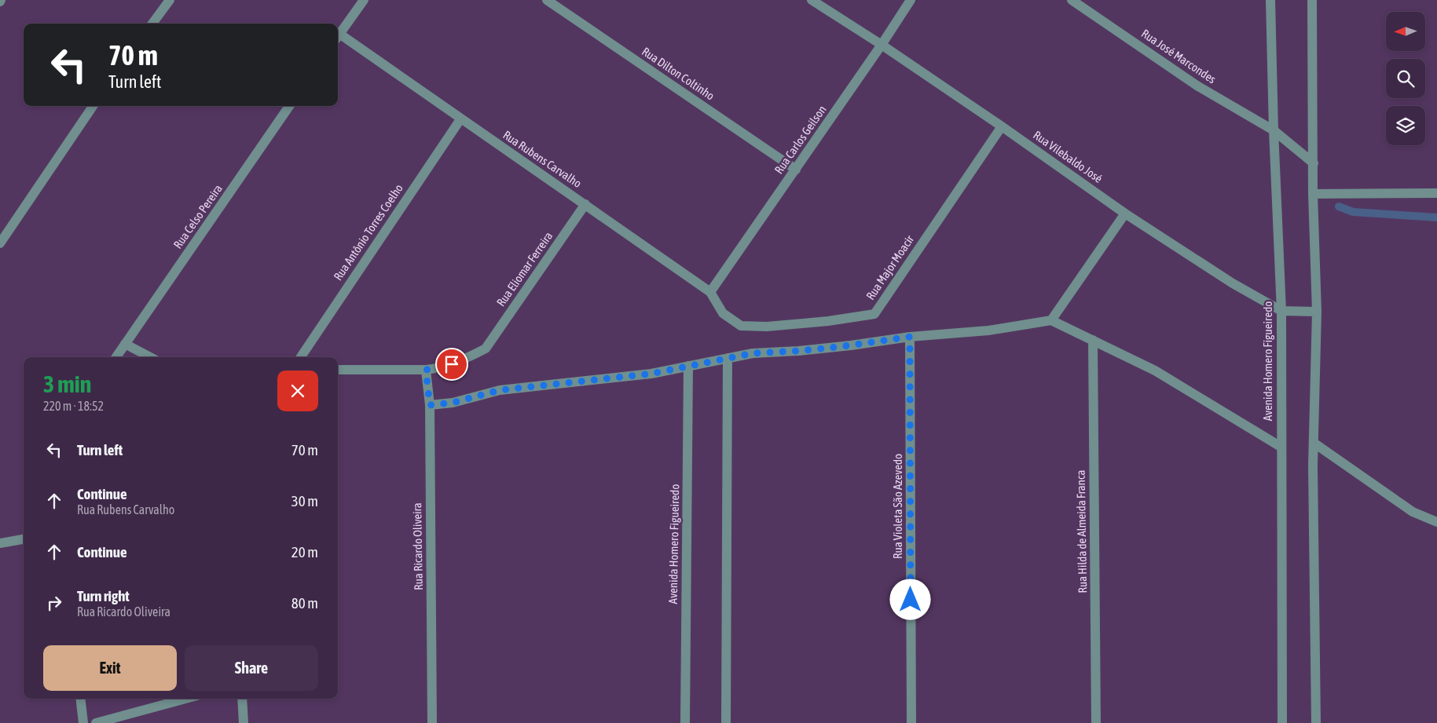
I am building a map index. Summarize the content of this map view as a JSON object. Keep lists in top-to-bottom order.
{
  "streets": {
    "street": [
      "Rua José Marcondes",
      "Rua Dilton Coltinho",
      "Rua Carlos Geilson",
      "Rua Vilebaldo José",
      "Rua Rubens Carvalho",
      "Rua Celso Pereira",
      "Rua Antônio Torres Coelho",
      "Rua Major Moacir",
      "Rua Eliomar Ferreira",
      "Avenida Homero Figueiredo",
      "Rua Violeta São Azevedo",
      "Rua Hilda de Almeida Franca",
      "Rua Ricardo Oliveira"
    ]
  },
  "crossings": [
    ["Rua José Marcondes", "Avenida Homero Figueiredo"],
    ["Rua Dilton Coltinho", "Rua Carlos Geilson"],
    ["Rua Carlos Geilson", "Rua Vilebaldo José"],
    ["Rua Carlos Geilson", "Rua Rubens Carvalho"],
    ["Rua Vilebaldo José", "Rua Major Moacir"],
    ["Rua Vilebaldo José", "Avenida Homero Figueiredo"],
    ["Rua Rubens Carvalho", "Rua Antônio Torres Coelho"],
    ["Rua Rubens Carvalho", "Rua Major Moacir"],
    ["Rua Rubens Carvalho", "Rua Eliomar Ferreira"],
    ["Rua Eliomar Ferreira", "Rua Ricardo Oliveira"]
  ],
  "north": "left",
  "page": {
    "turn": ["70 m", "Turn left"],
    "heading": ["3 min", "220 m · 18:52"],
    "list": [
      {
        "name": "Turn left",
        "value": "70 m"
      },
      {
        "name": "Continue",
        "note": "Rua Rubens Carvalho",
        "value": "30 m"
      },
      {
        "name": "Continue",
        "value": "20 m"
      },
      {
        "name": "Turn right",
        "note": "Rua Ricardo Oliveira",
        "value": "80 m"
      }
    ],
    "buttons": ["Exit", "Share"]
  }
}
